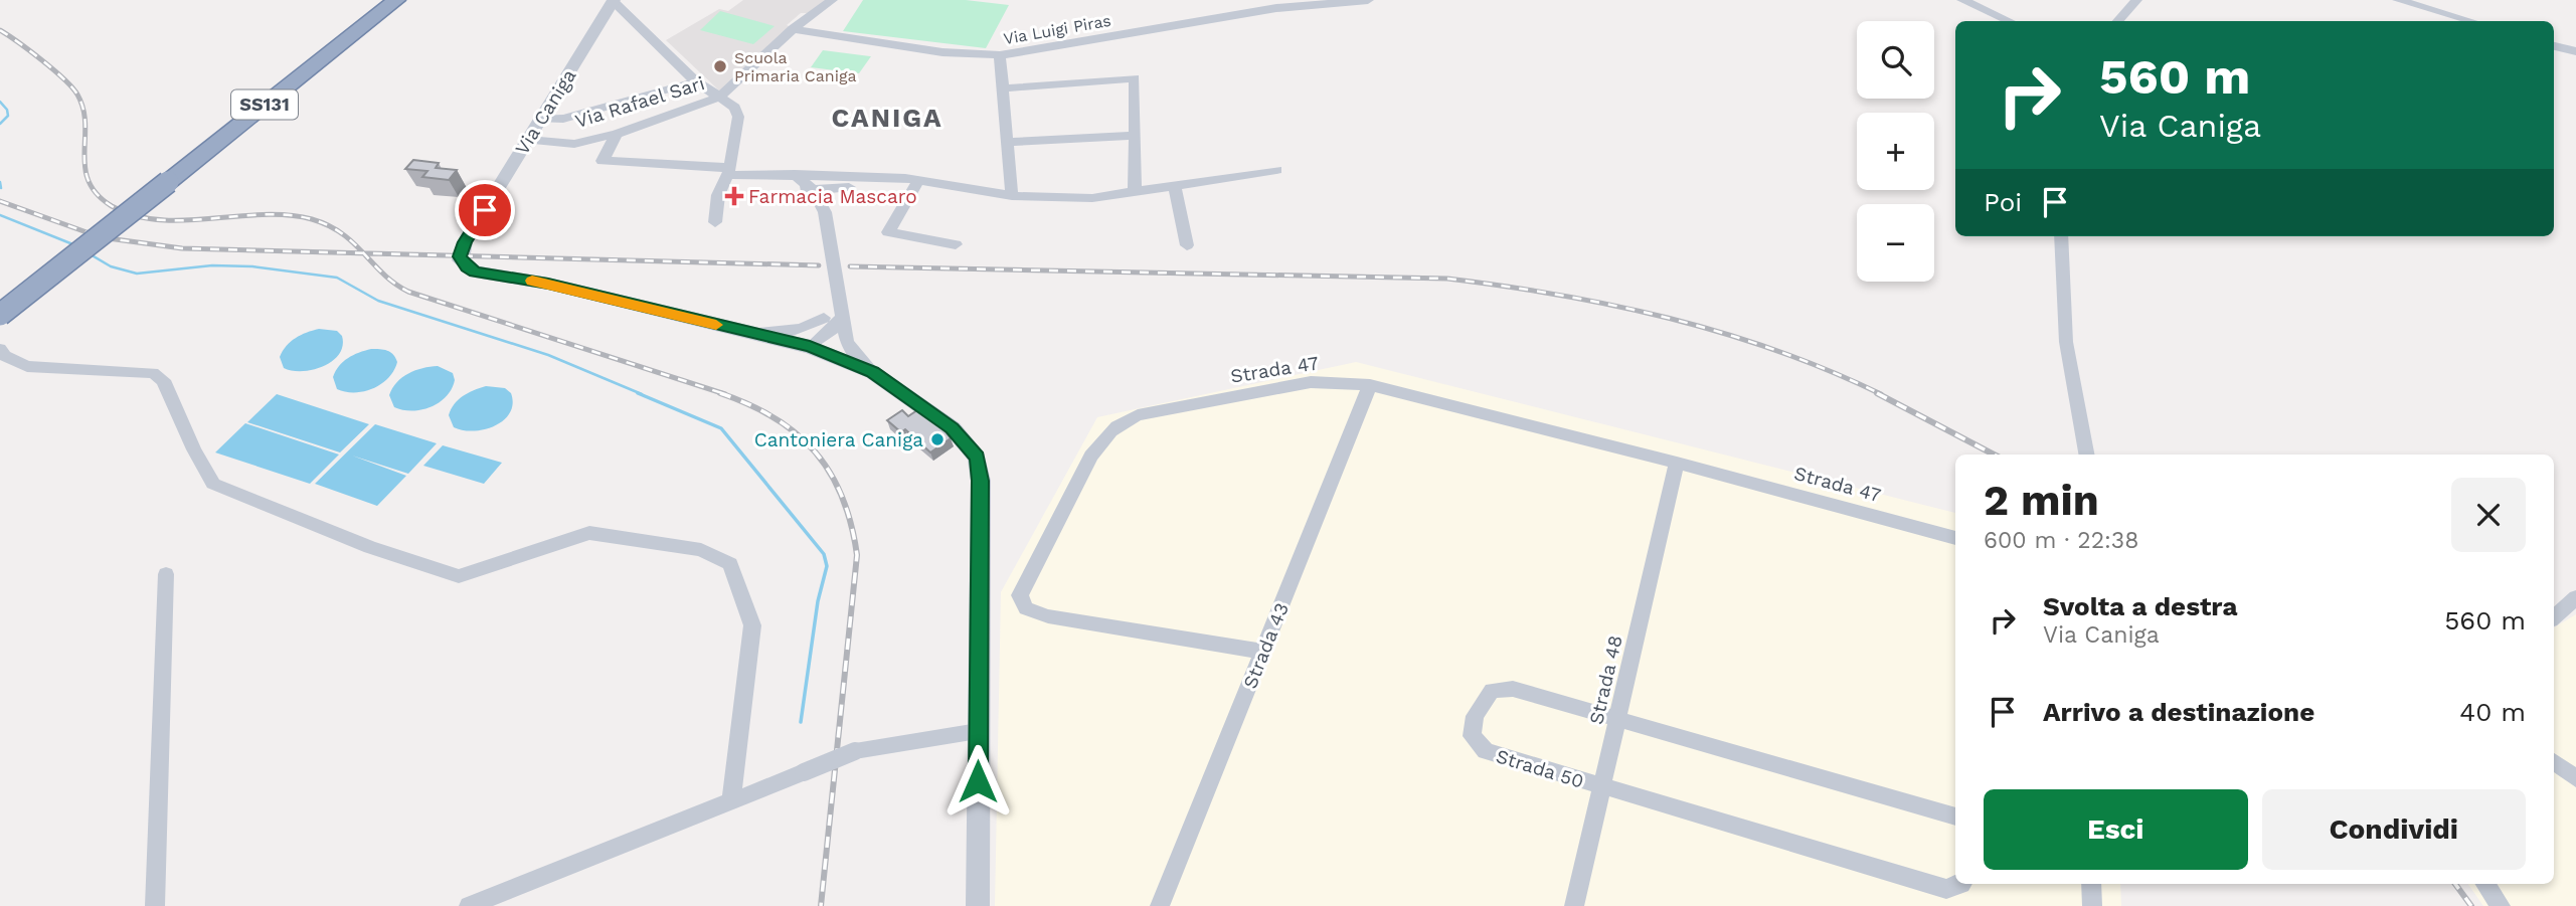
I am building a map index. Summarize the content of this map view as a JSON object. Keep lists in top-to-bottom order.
{
  "streets": {
    "highway": ["SS131"],
    "street": [
      "Via Luigi Piras",
      "Via Rafael Sari",
      "Via Caniga",
      "Strada 47",
      "Strada 43",
      "Strada 48",
      "Strada 50"
    ]
  },
  "crossings": [
    ["Via Rafael Sari", "Via Caniga"],
    ["Strada 47", "Strada 43"],
    ["Strada 47", "Strada 48"],
    ["Strada 48", "Strada 50"]
  ],
  "districts": ["CANIGA"],
  "places": {
    "other": ["Scuola Primaria Caniga", "Cantoniera Caniga"],
    "health": ["Farmacia Mascaro"]
  },
  "page": {
    "map_buttons": ["+", "−"],
    "turn": ["560 m", "Via Caniga"],
    "then": "Poi",
    "heading": ["2 min", "600 m · 22:38"],
    "list": [
      {
        "name": "Svolta a destra",
        "note": "Via Caniga",
        "value": "560 m"
      },
      {
        "name": "Arrivo a destinazione",
        "value": "40 m"
      }
    ],
    "buttons": ["Esci", "Condividi"]
  }
}
